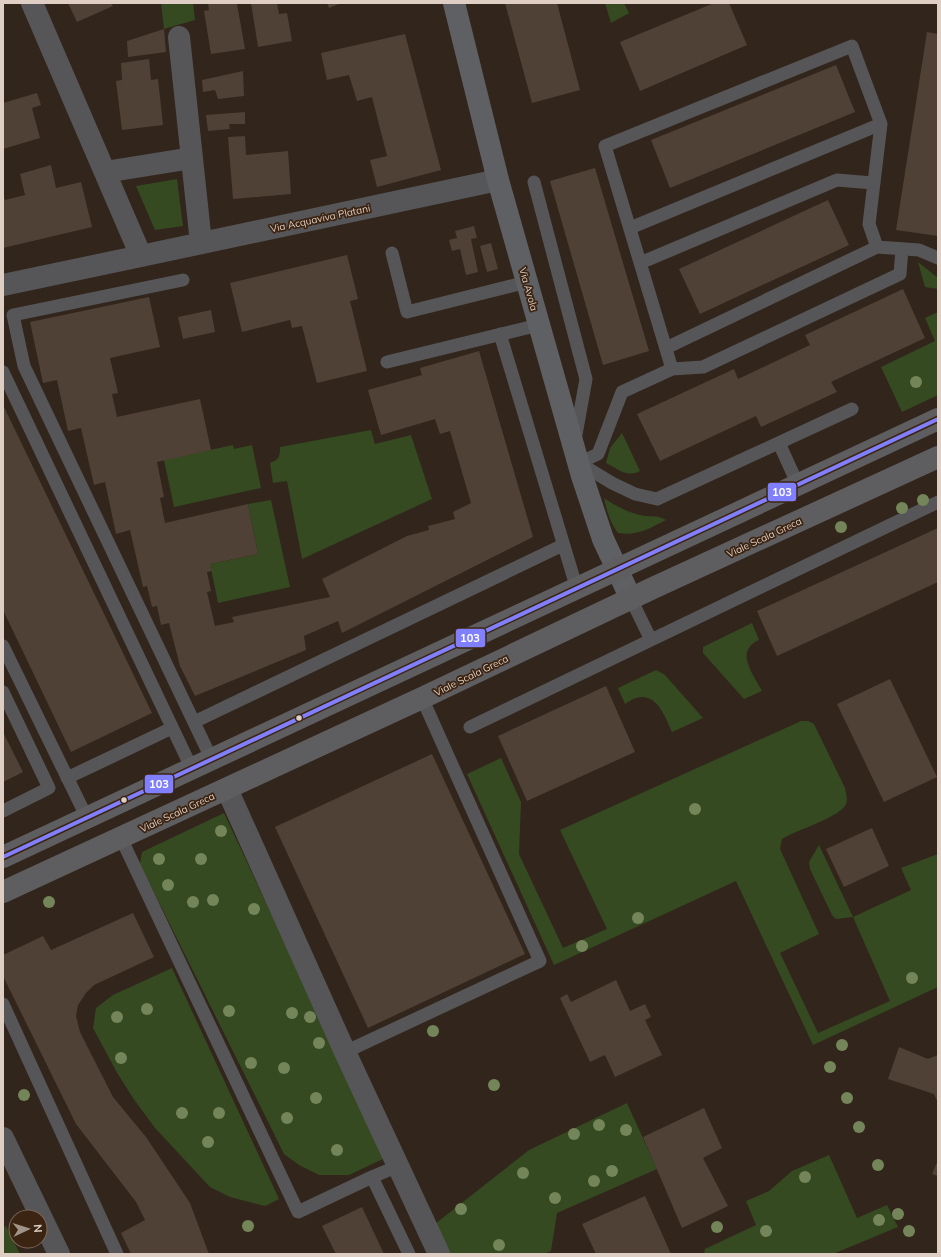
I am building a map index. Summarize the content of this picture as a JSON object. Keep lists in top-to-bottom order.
{
  "streets": {
    "main road": ["Viale Scala Greca"],
    "street": ["Via Acquaviva Platani", "Via Avola"]
  },
  "crossings": [
    ["Via Acquaviva Platani", "Via Avola"],
    ["Via Avola", "Viale Scala Greca"]
  ],
  "lines": ["transit line 103"],
  "north": "right"
}
